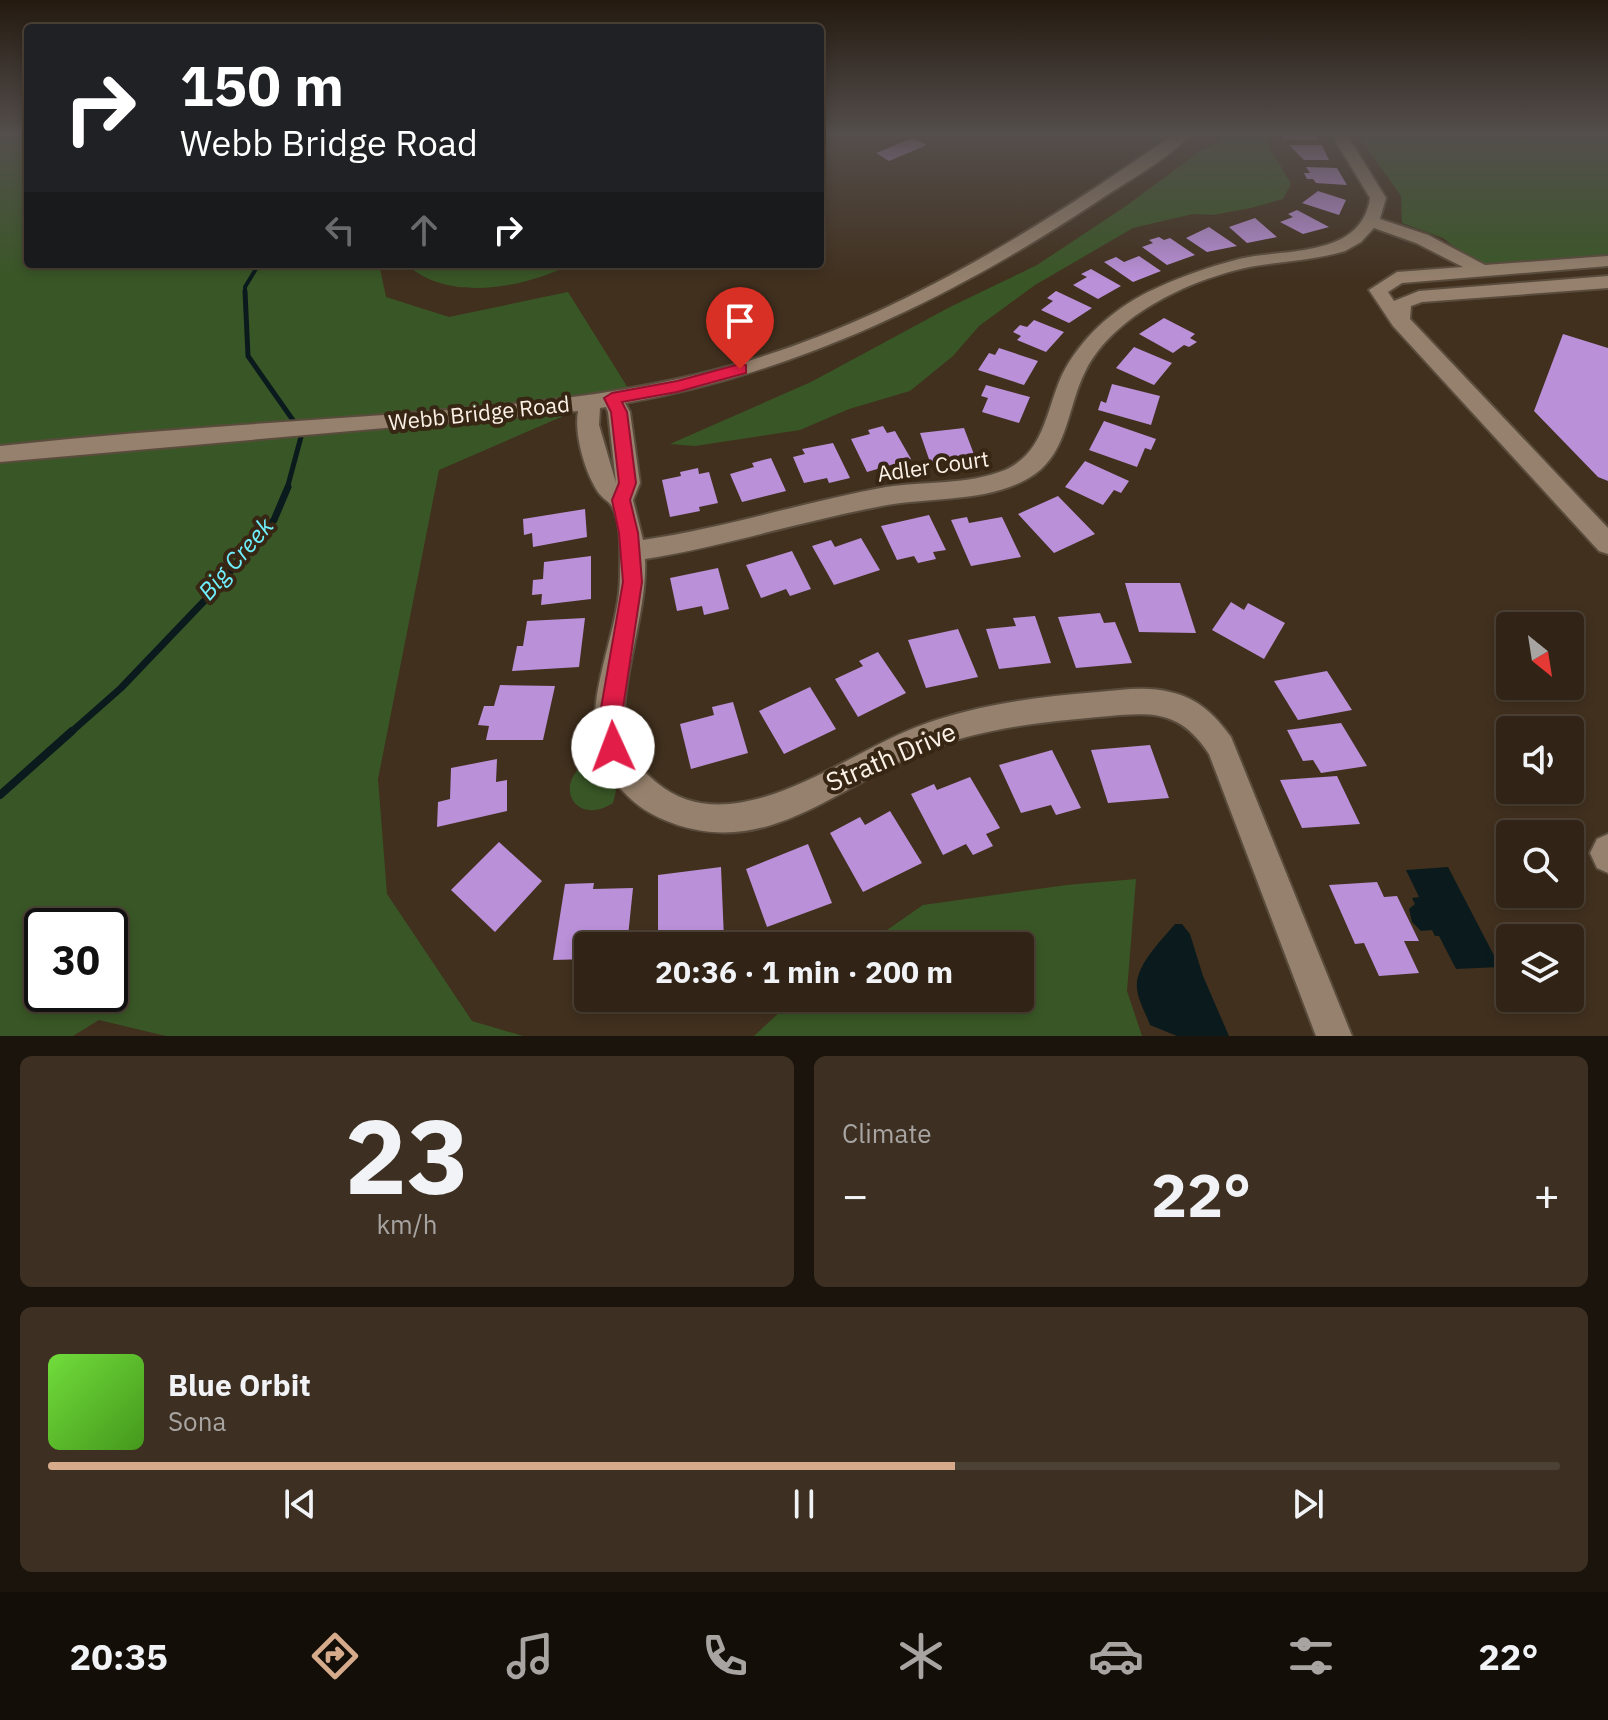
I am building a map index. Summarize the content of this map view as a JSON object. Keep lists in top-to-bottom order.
{
  "streets": {
    "street": ["Webb Bridge Road", "Adler Court", "Strath Drive"]
  },
  "crossings": [
    ["Webb Bridge Road", "Strath Drive"],
    ["Adler Court", "Strath Drive"]
  ],
  "water": ["Big Creek"],
  "north": "bottom right",
  "page": {
    "turn": ["150 m", "Webb Bridge Road"],
    "limit": "30",
    "trip": "20:36 · 1 min · 200 m",
    "tile": [
      ["23", "km/h"],
      "Climate"
    ],
    "heat": ["−", "22°", "+"],
    "song": ["Blue Orbit", "Sona"],
    "tabs": ["20:35", "22°"]
  }
}
